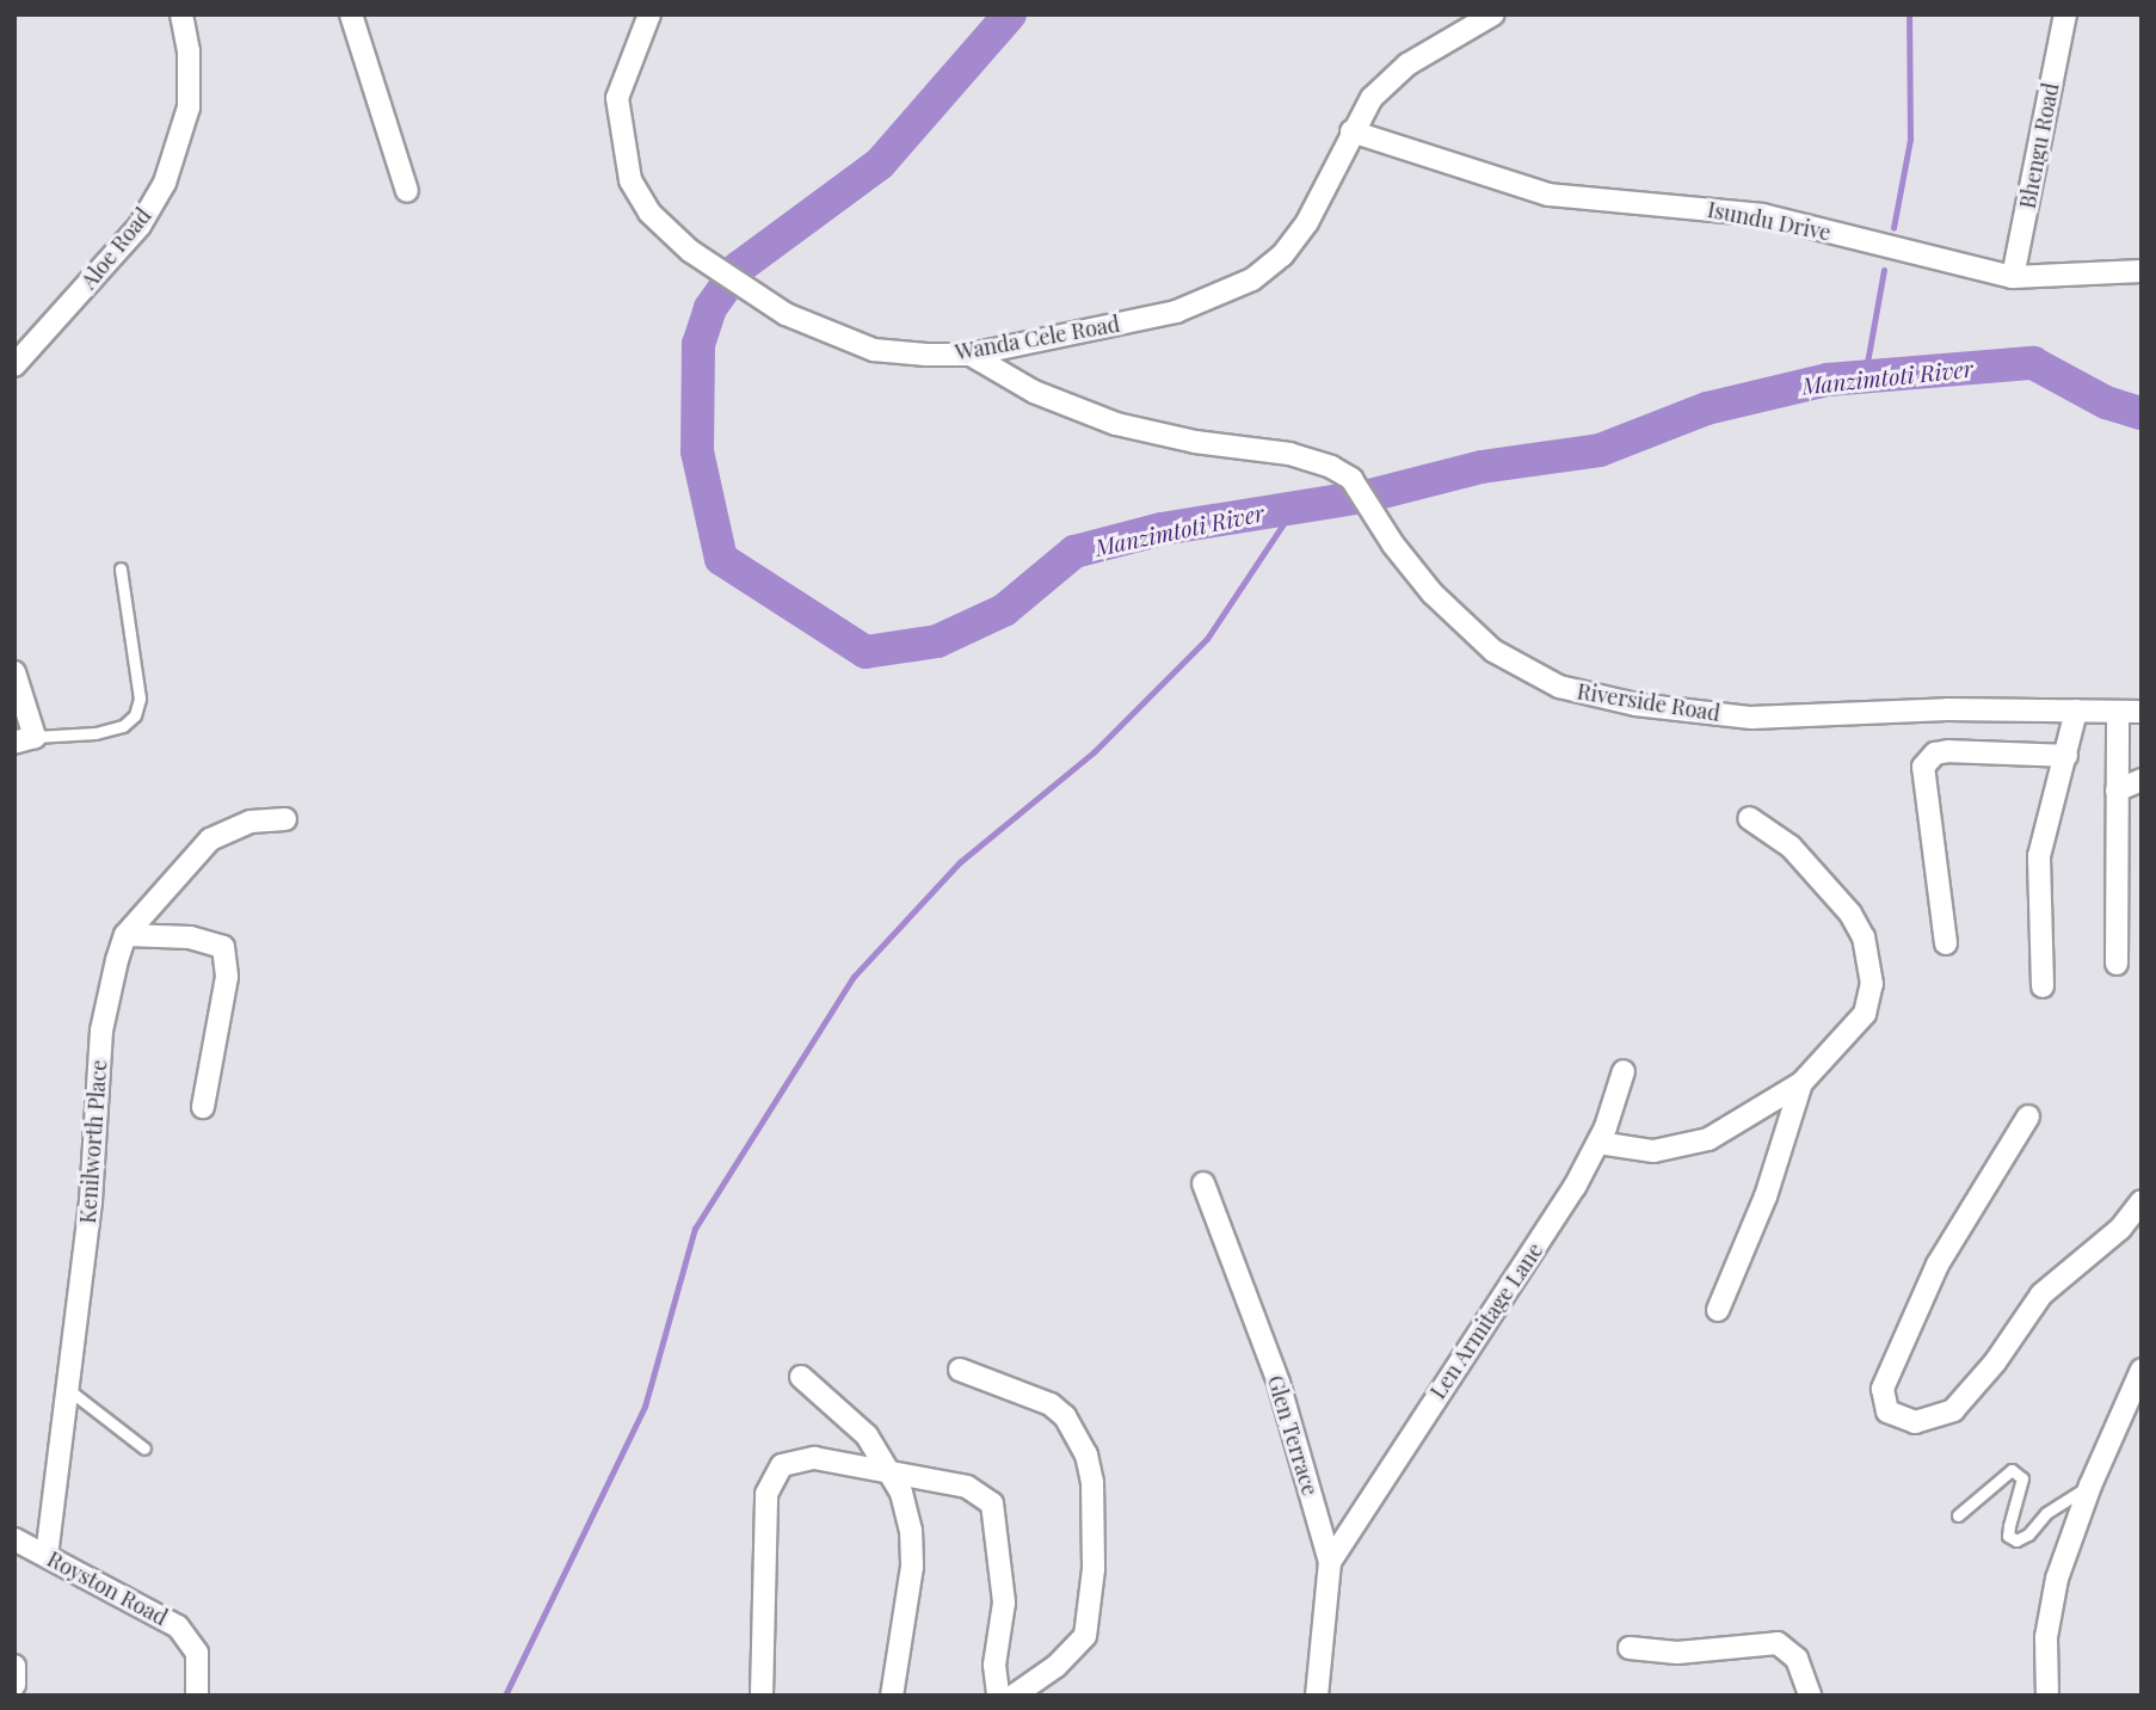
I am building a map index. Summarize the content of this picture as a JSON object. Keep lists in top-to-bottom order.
{
  "streets": {
    "street": [
      "Bhengu Road",
      "Isundu Drive",
      "Aloe Road",
      "Wanda Cele Road",
      "Riverside Road",
      "Kenilworth Place",
      "Len Armitage Lane",
      "Glen Terrace",
      "Royston Road"
    ]
  },
  "crossings": [
    ["Bhengu Road", "Isundu Drive"],
    ["Isundu Drive", "Wanda Cele Road"],
    ["Wanda Cele Road", "Riverside Road"],
    ["Kenilworth Place", "Royston Road"],
    ["Len Armitage Lane", "Glen Terrace"]
  ],
  "water": ["Manzimtoti River"]
}
